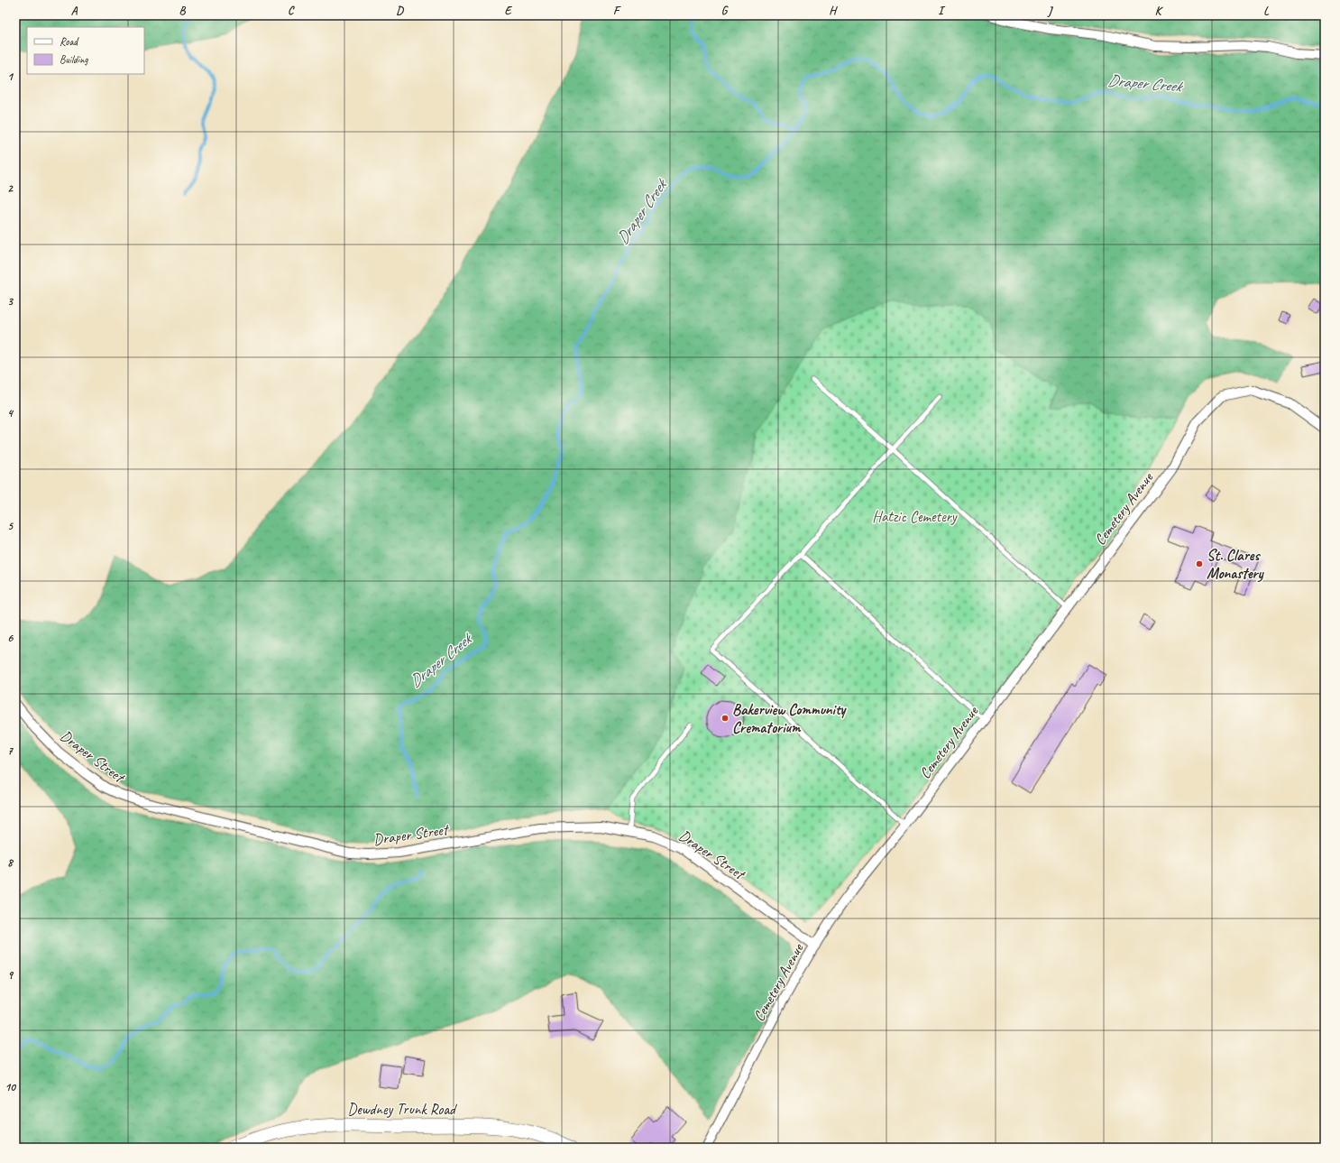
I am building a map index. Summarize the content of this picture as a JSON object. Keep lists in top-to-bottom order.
{
  "streets": {
    "main road": ["Dewdney Trunk Road"],
    "street": ["Cemetery Avenue", "Draper Street"]
  },
  "crossings": [
    ["Cemetery Avenue", "Draper Street"]
  ],
  "water": ["Draper Creek"],
  "parks": ["Hatzic Cemetery"],
  "places": ["St. Clares Monastery", "Bakerview Community Crematorium"],
  "legend": ["Road", "Building"],
  "grid": {
    "columns": [
      "A",
      "B",
      "C",
      "D",
      "E",
      "F",
      "G",
      "H",
      "I",
      "J",
      "K",
      "L"
    ],
    "rows": [
      "1",
      "2",
      "3",
      "4",
      "5",
      "6",
      "7",
      "8",
      "9",
      "10"
    ]
  }
}
